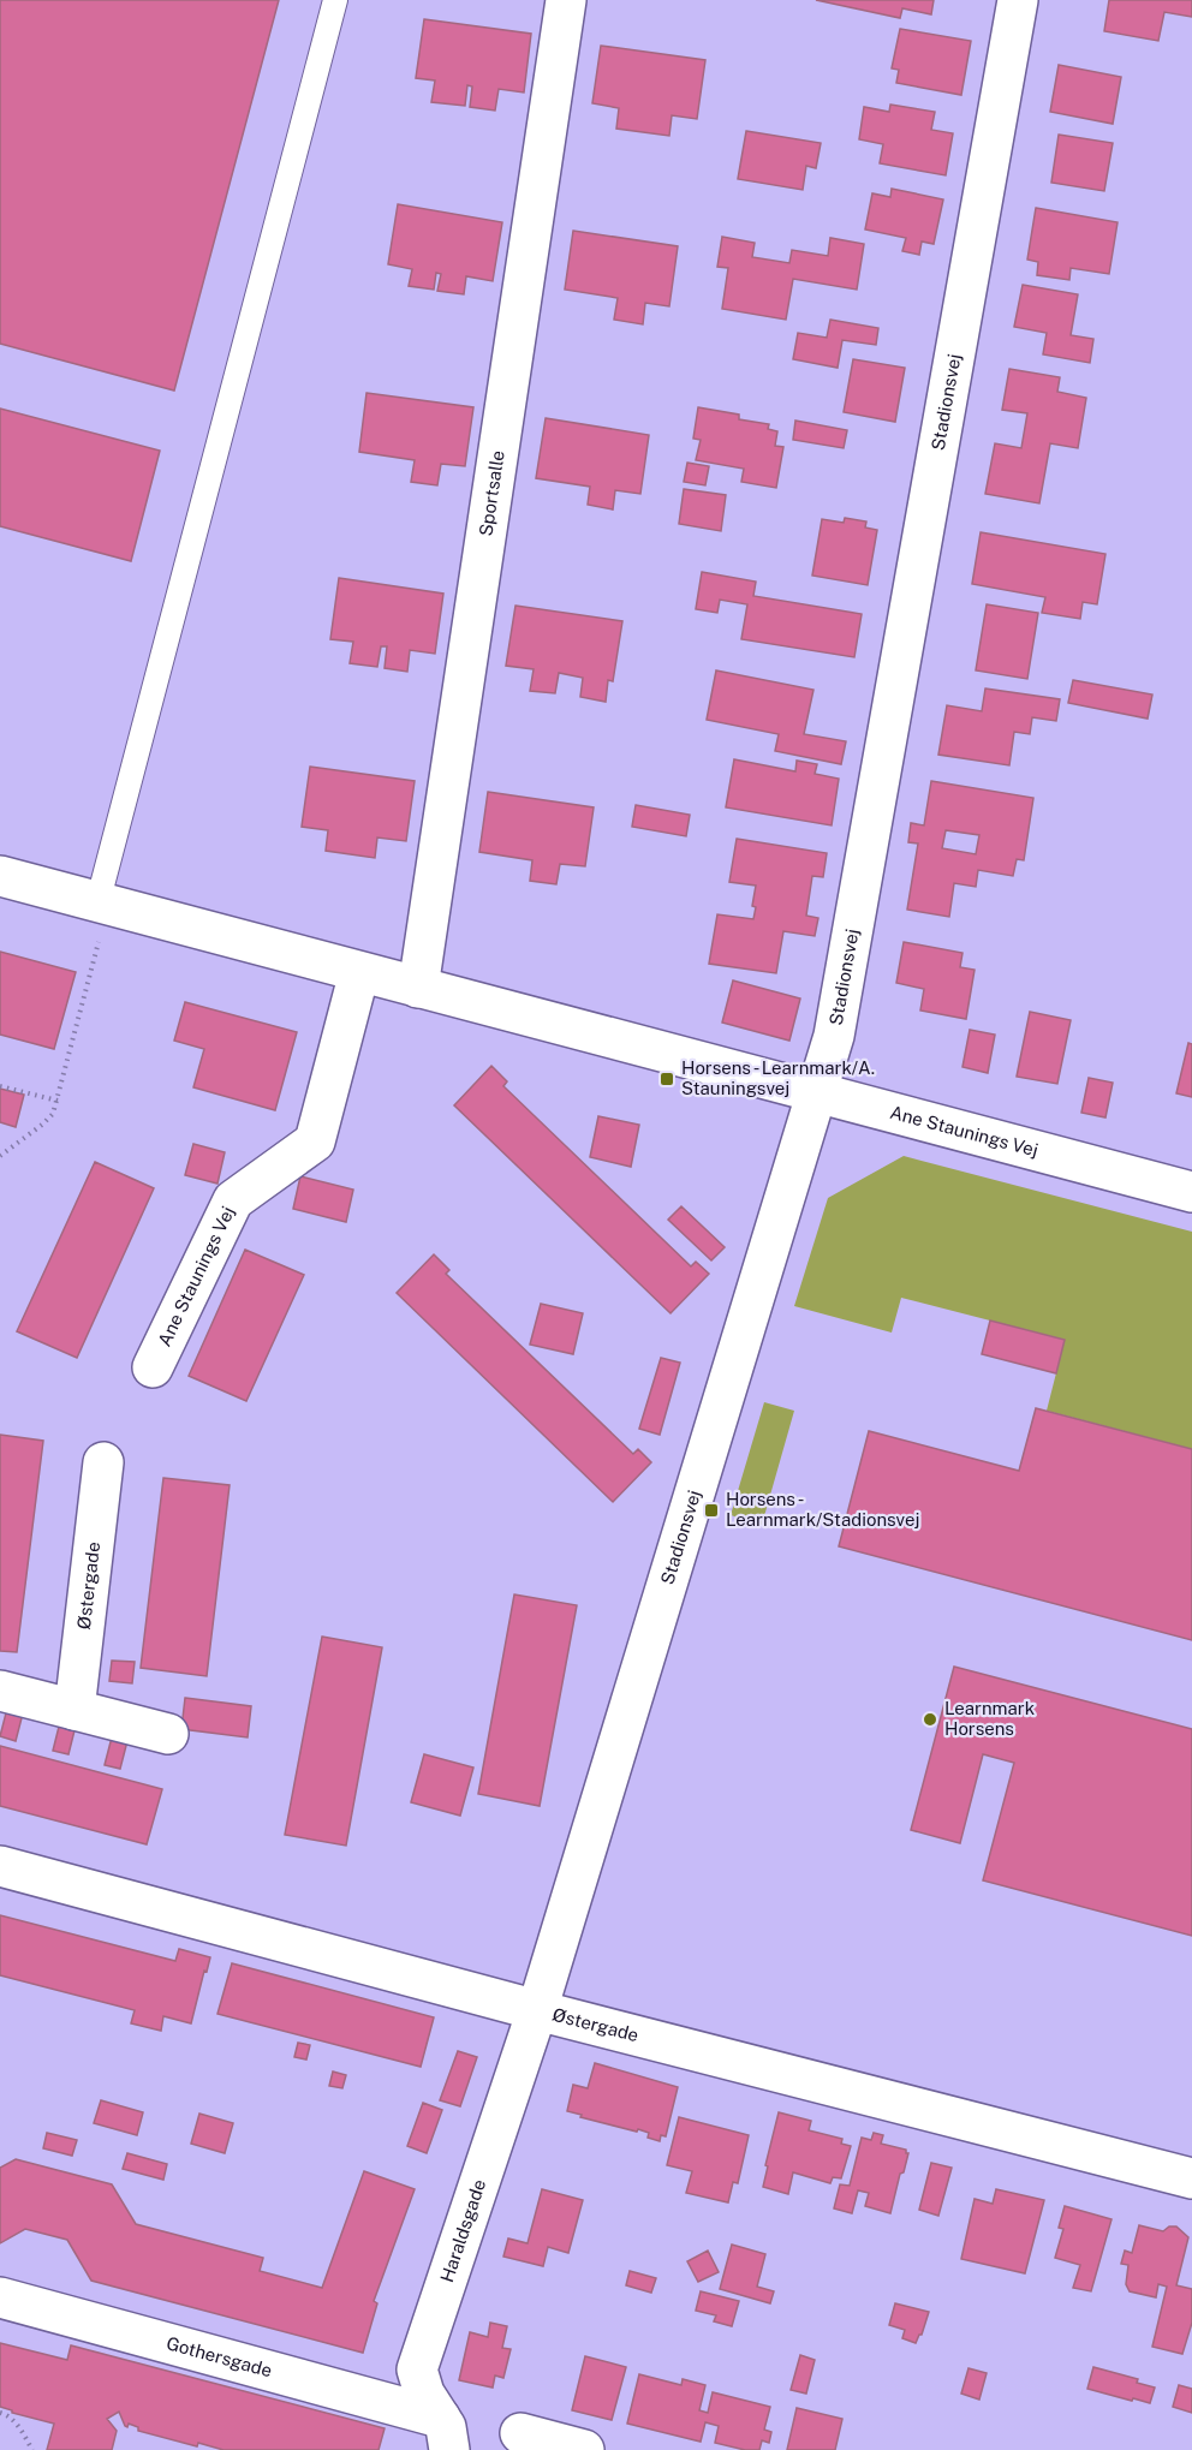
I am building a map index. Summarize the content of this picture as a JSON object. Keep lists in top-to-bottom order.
{
  "streets": {
    "street": [
      "Stadionsvej",
      "Sportsalle",
      "Ane Staunings Vej",
      "Østergade",
      "Haraldsgade",
      "Gothersgade"
    ]
  },
  "crossings": [
    ["Stadionsvej", "Ane Staunings Vej"],
    ["Stadionsvej", "Østergade"],
    ["Stadionsvej", "Haraldsgade"],
    ["Sportsalle", "Ane Staunings Vej"],
    ["Østergade", "Haraldsgade"],
    ["Haraldsgade", "Gothersgade"]
  ],
  "places": {
    "transit": ["Horsens - Learnmark/A. Stauningsvej", "Horsens - Learnmark/Stadionsvej"],
    "other": ["Learnmark Horsens"]
  }
}
